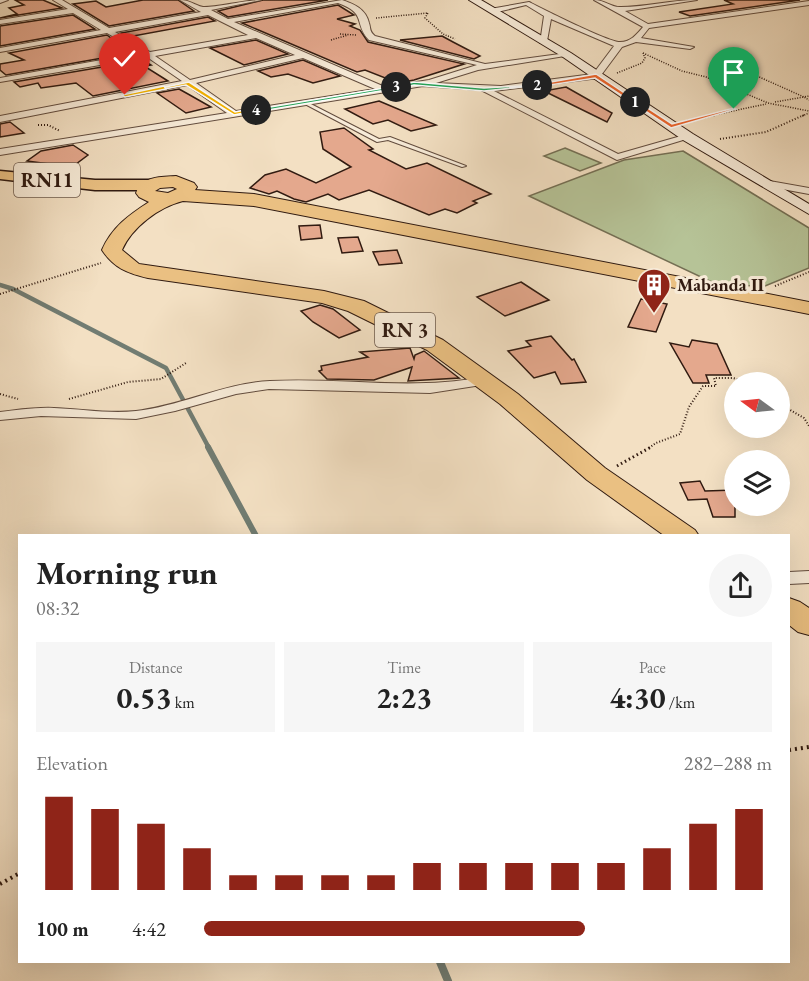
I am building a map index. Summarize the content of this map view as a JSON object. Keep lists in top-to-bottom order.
{
  "streets": {
    "highway": ["RN 3"],
    "main road": ["RN11"]
  },
  "places": {
    "building": ["Mabanda II"]
  },
  "north": "left",
  "page": {
    "pins": [
      "2",
      "3",
      "1",
      "4"
    ],
    "heading": ["Morning run", "08:32"],
    "stats": [
      ["Distance", "0.53 km"],
      ["Time", "2:23"],
      ["Pace", "4:30 /km"]
    ],
    "chart": ["Elevation", "282–288 m"],
    "list": [
      {
        "name": "100 m",
        "note": "4:42"
      }
    ]
  }
}
